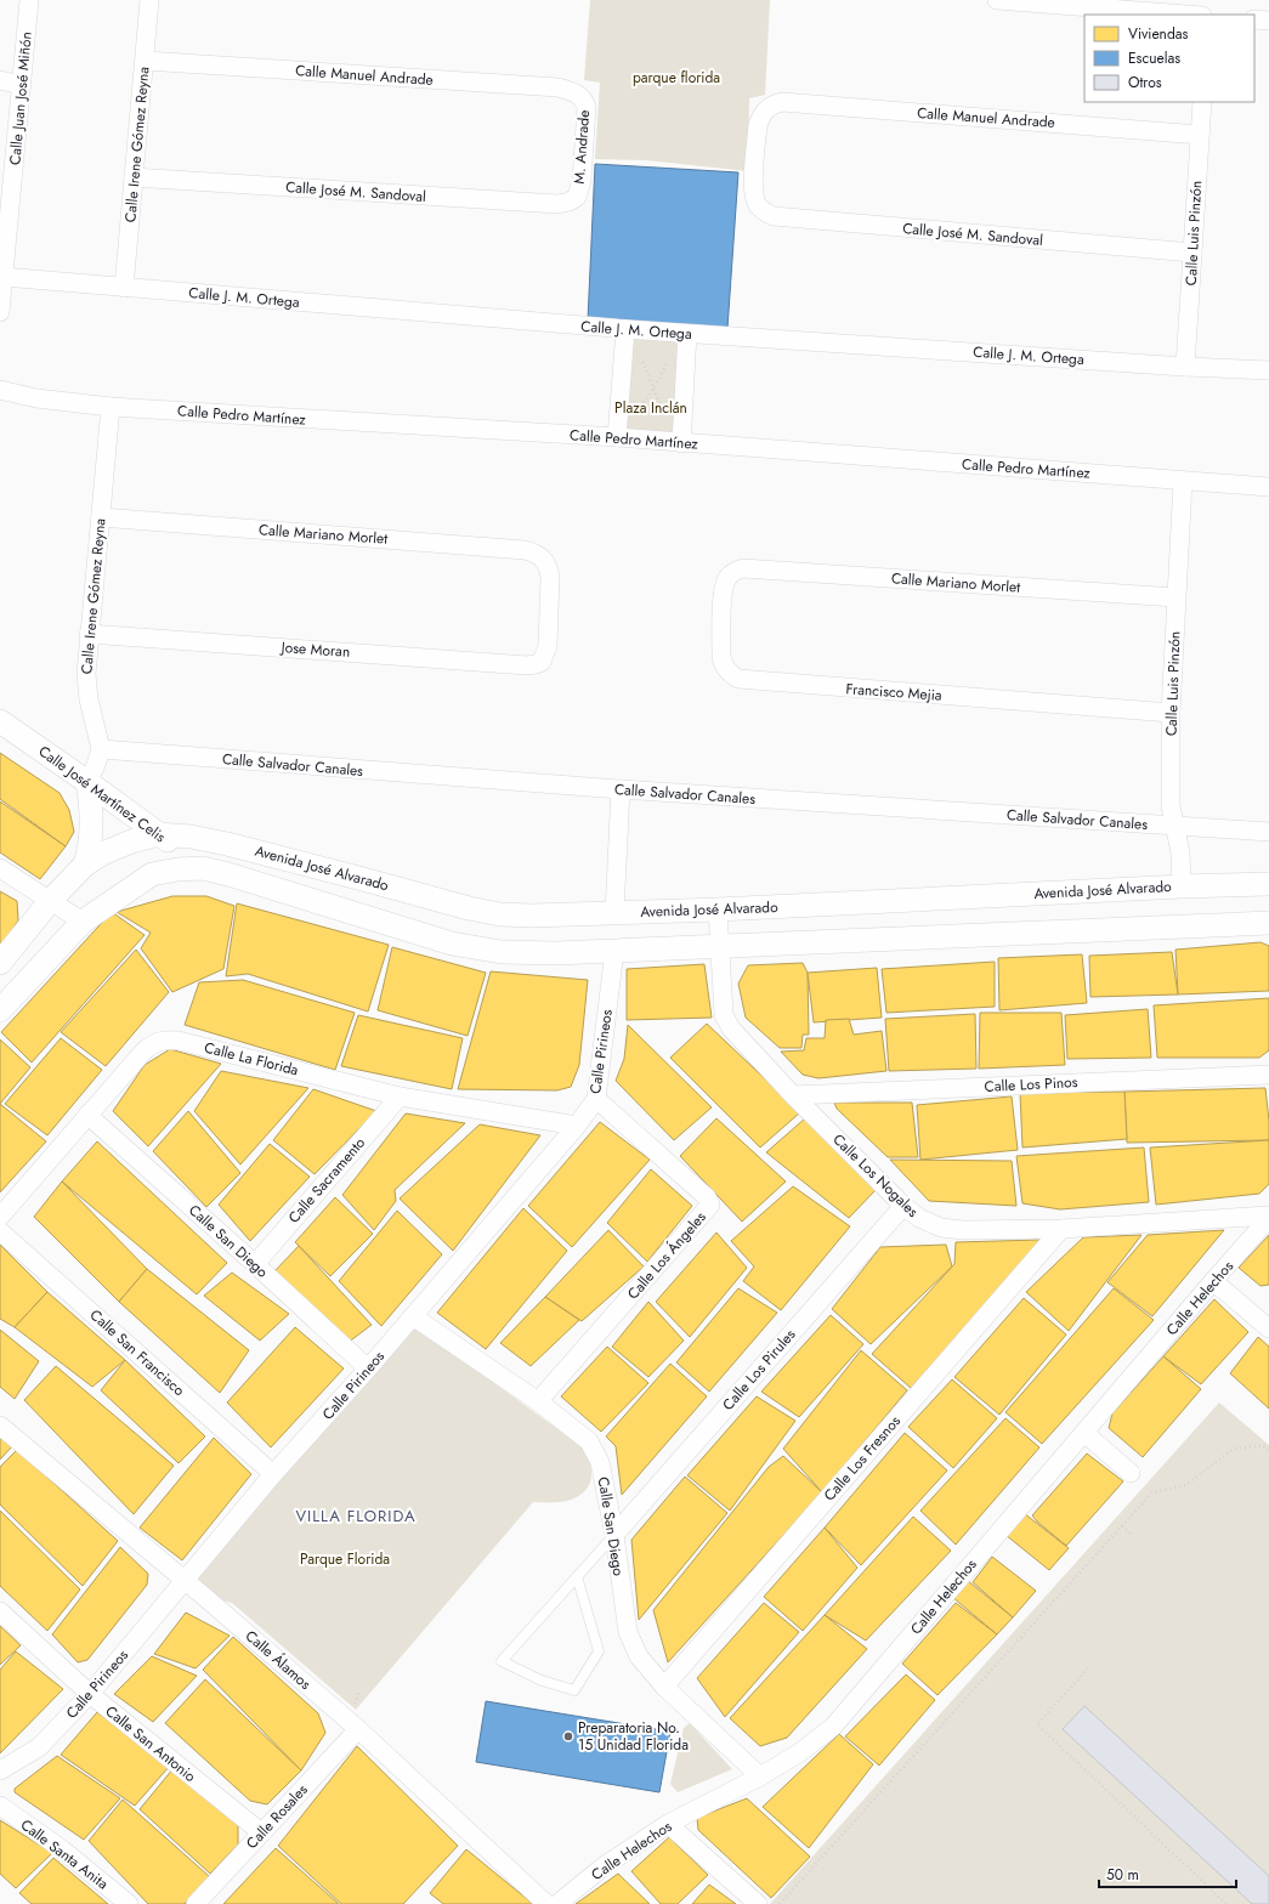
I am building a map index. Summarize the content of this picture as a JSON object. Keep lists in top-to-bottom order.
{
  "streets": {
    "street": [
      "Calle Manuel Andrade",
      "Calle Juan José Miñón",
      "Calle Irene Gómez Reyna",
      "M. Andrade",
      "Calle José M. Sandoval",
      "Calle Luis Pinzón",
      "Calle J. M. Ortega",
      "Calle Pedro Martínez",
      "Calle Mariano Morlet",
      "Jose Moran",
      "Francisco Mejia",
      "Calle Salvador Canales",
      "Calle José Martínez Celis",
      "Avenida José Alvarado",
      "Calle Pirineos",
      "Calle La Florida",
      "Calle Los Pinos",
      "Calle Los Nogales",
      "Calle Sacramento",
      "Calle San Diego",
      "Calle Los Ángeles",
      "Calle Helechos",
      "Calle San Francisco",
      "Calle Los Pirules",
      "Calle Los Fresnos",
      "Calle Álamos",
      "Calle San Antonio",
      "Calle Rosales",
      "Calle Santa Anita"
    ]
  },
  "crossings": [
    ["Calle Manuel Andrade", "Calle Irene Gómez Reyna"],
    ["Calle Manuel Andrade", "M. Andrade"],
    ["Calle Manuel Andrade", "Calle José M. Sandoval"],
    ["Calle Manuel Andrade", "Calle Luis Pinzón"],
    ["Calle Juan José Miñón", "Calle J. M. Ortega"],
    ["Calle Irene Gómez Reyna", "Calle José M. Sandoval"],
    ["Calle Irene Gómez Reyna", "Calle J. M. Ortega"],
    ["Calle Irene Gómez Reyna", "Calle Pedro Martínez"],
    ["Calle Irene Gómez Reyna", "Calle Mariano Morlet"],
    ["Calle Irene Gómez Reyna", "Jose Moran"],
    ["Calle Irene Gómez Reyna", "Calle Salvador Canales"],
    ["M. Andrade", "Calle José M. Sandoval"],
    ["Calle José M. Sandoval", "Calle Luis Pinzón"],
    ["Calle Luis Pinzón", "Calle J. M. Ortega"],
    ["Calle Luis Pinzón", "Calle Pedro Martínez"],
    ["Calle Luis Pinzón", "Calle Mariano Morlet"],
    ["Calle Luis Pinzón", "Francisco Mejia"],
    ["Calle Luis Pinzón", "Calle Salvador Canales"],
    ["Calle Luis Pinzón", "Avenida José Alvarado"],
    ["Calle Mariano Morlet", "Jose Moran"],
    ["Calle Mariano Morlet", "Francisco Mejia"],
    ["Calle José Martínez Celis", "Avenida José Alvarado"],
    ["Avenida José Alvarado", "Calle Los Nogales"],
    ["Calle Pirineos", "Calle La Florida"],
    ["Calle Pirineos", "Calle San Diego"],
    ["Calle Pirineos", "Calle Los Ángeles"],
    ["Calle Pirineos", "Calle San Francisco"],
    ["Calle Pirineos", "Calle Álamos"],
    ["Calle Pirineos", "Calle San Antonio"],
    ["Calle La Florida", "Calle Sacramento"],
    ["Calle La Florida", "Calle San Diego"],
    ["Calle Los Pinos", "Calle Los Nogales"],
    ["Calle Los Nogales", "Calle Helechos"],
    ["Calle Los Nogales", "Calle Los Pirules"],
    ["Calle Los Nogales", "Calle Los Fresnos"],
    ["Calle Sacramento", "Calle San Diego"],
    ["Calle San Diego", "Calle Los Ángeles"],
    ["Calle San Diego", "Calle Helechos"],
    ["Calle San Diego", "Calle Los Pirules"],
    ["Calle San Diego", "Calle Los Fresnos"],
    ["Calle Álamos", "Calle Rosales"],
    ["Calle San Antonio", "Calle Rosales"]
  ],
  "districts": ["VILLA FLORIDA"],
  "parks": ["parque florida", "Plaza Inclán", "Parque Florida"],
  "places": ["Preparatoria No. 15 Unidad Florida"],
  "legend": ["Viviendas", "Escuelas", "Otros"],
  "scale_bar": "50 m"
}
